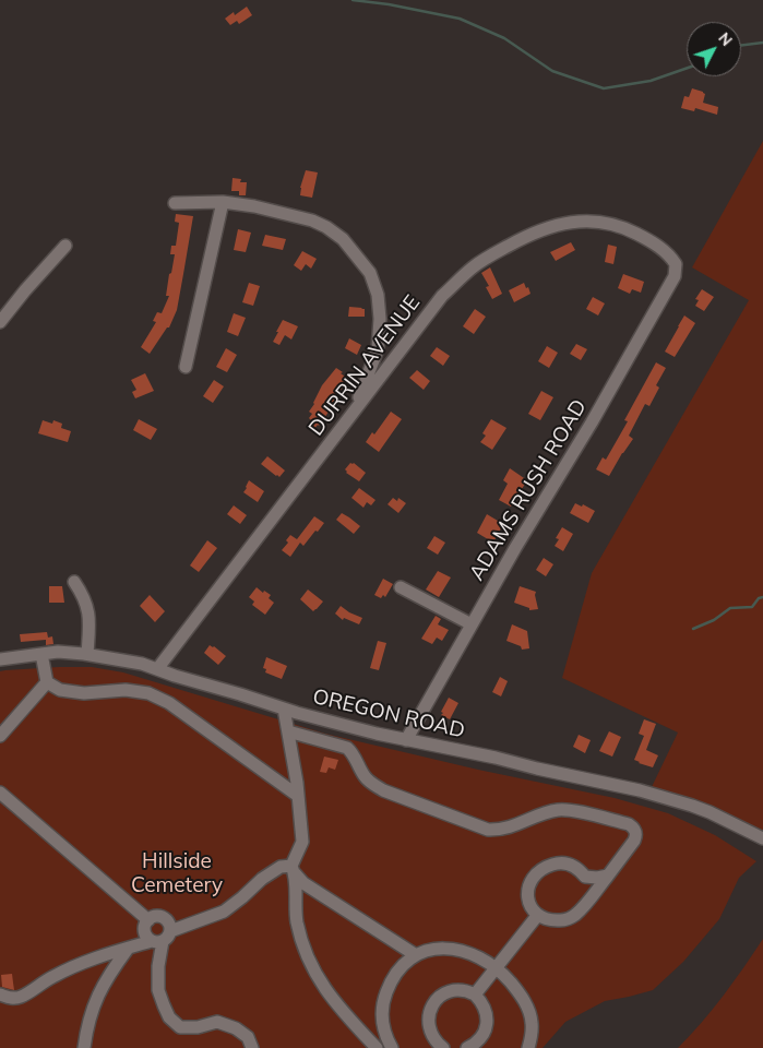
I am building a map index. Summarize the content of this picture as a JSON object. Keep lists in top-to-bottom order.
{
  "streets": {
    "street": ["DURRIN AVENUE", "ADAMS RUSH ROAD", "OREGON ROAD"]
  },
  "crossings": [
    ["DURRIN AVENUE", "ADAMS RUSH ROAD"],
    ["DURRIN AVENUE", "OREGON ROAD"],
    ["ADAMS RUSH ROAD", "OREGON ROAD"]
  ],
  "parks": ["Hillside Cemetery"],
  "north": "top right"
}
